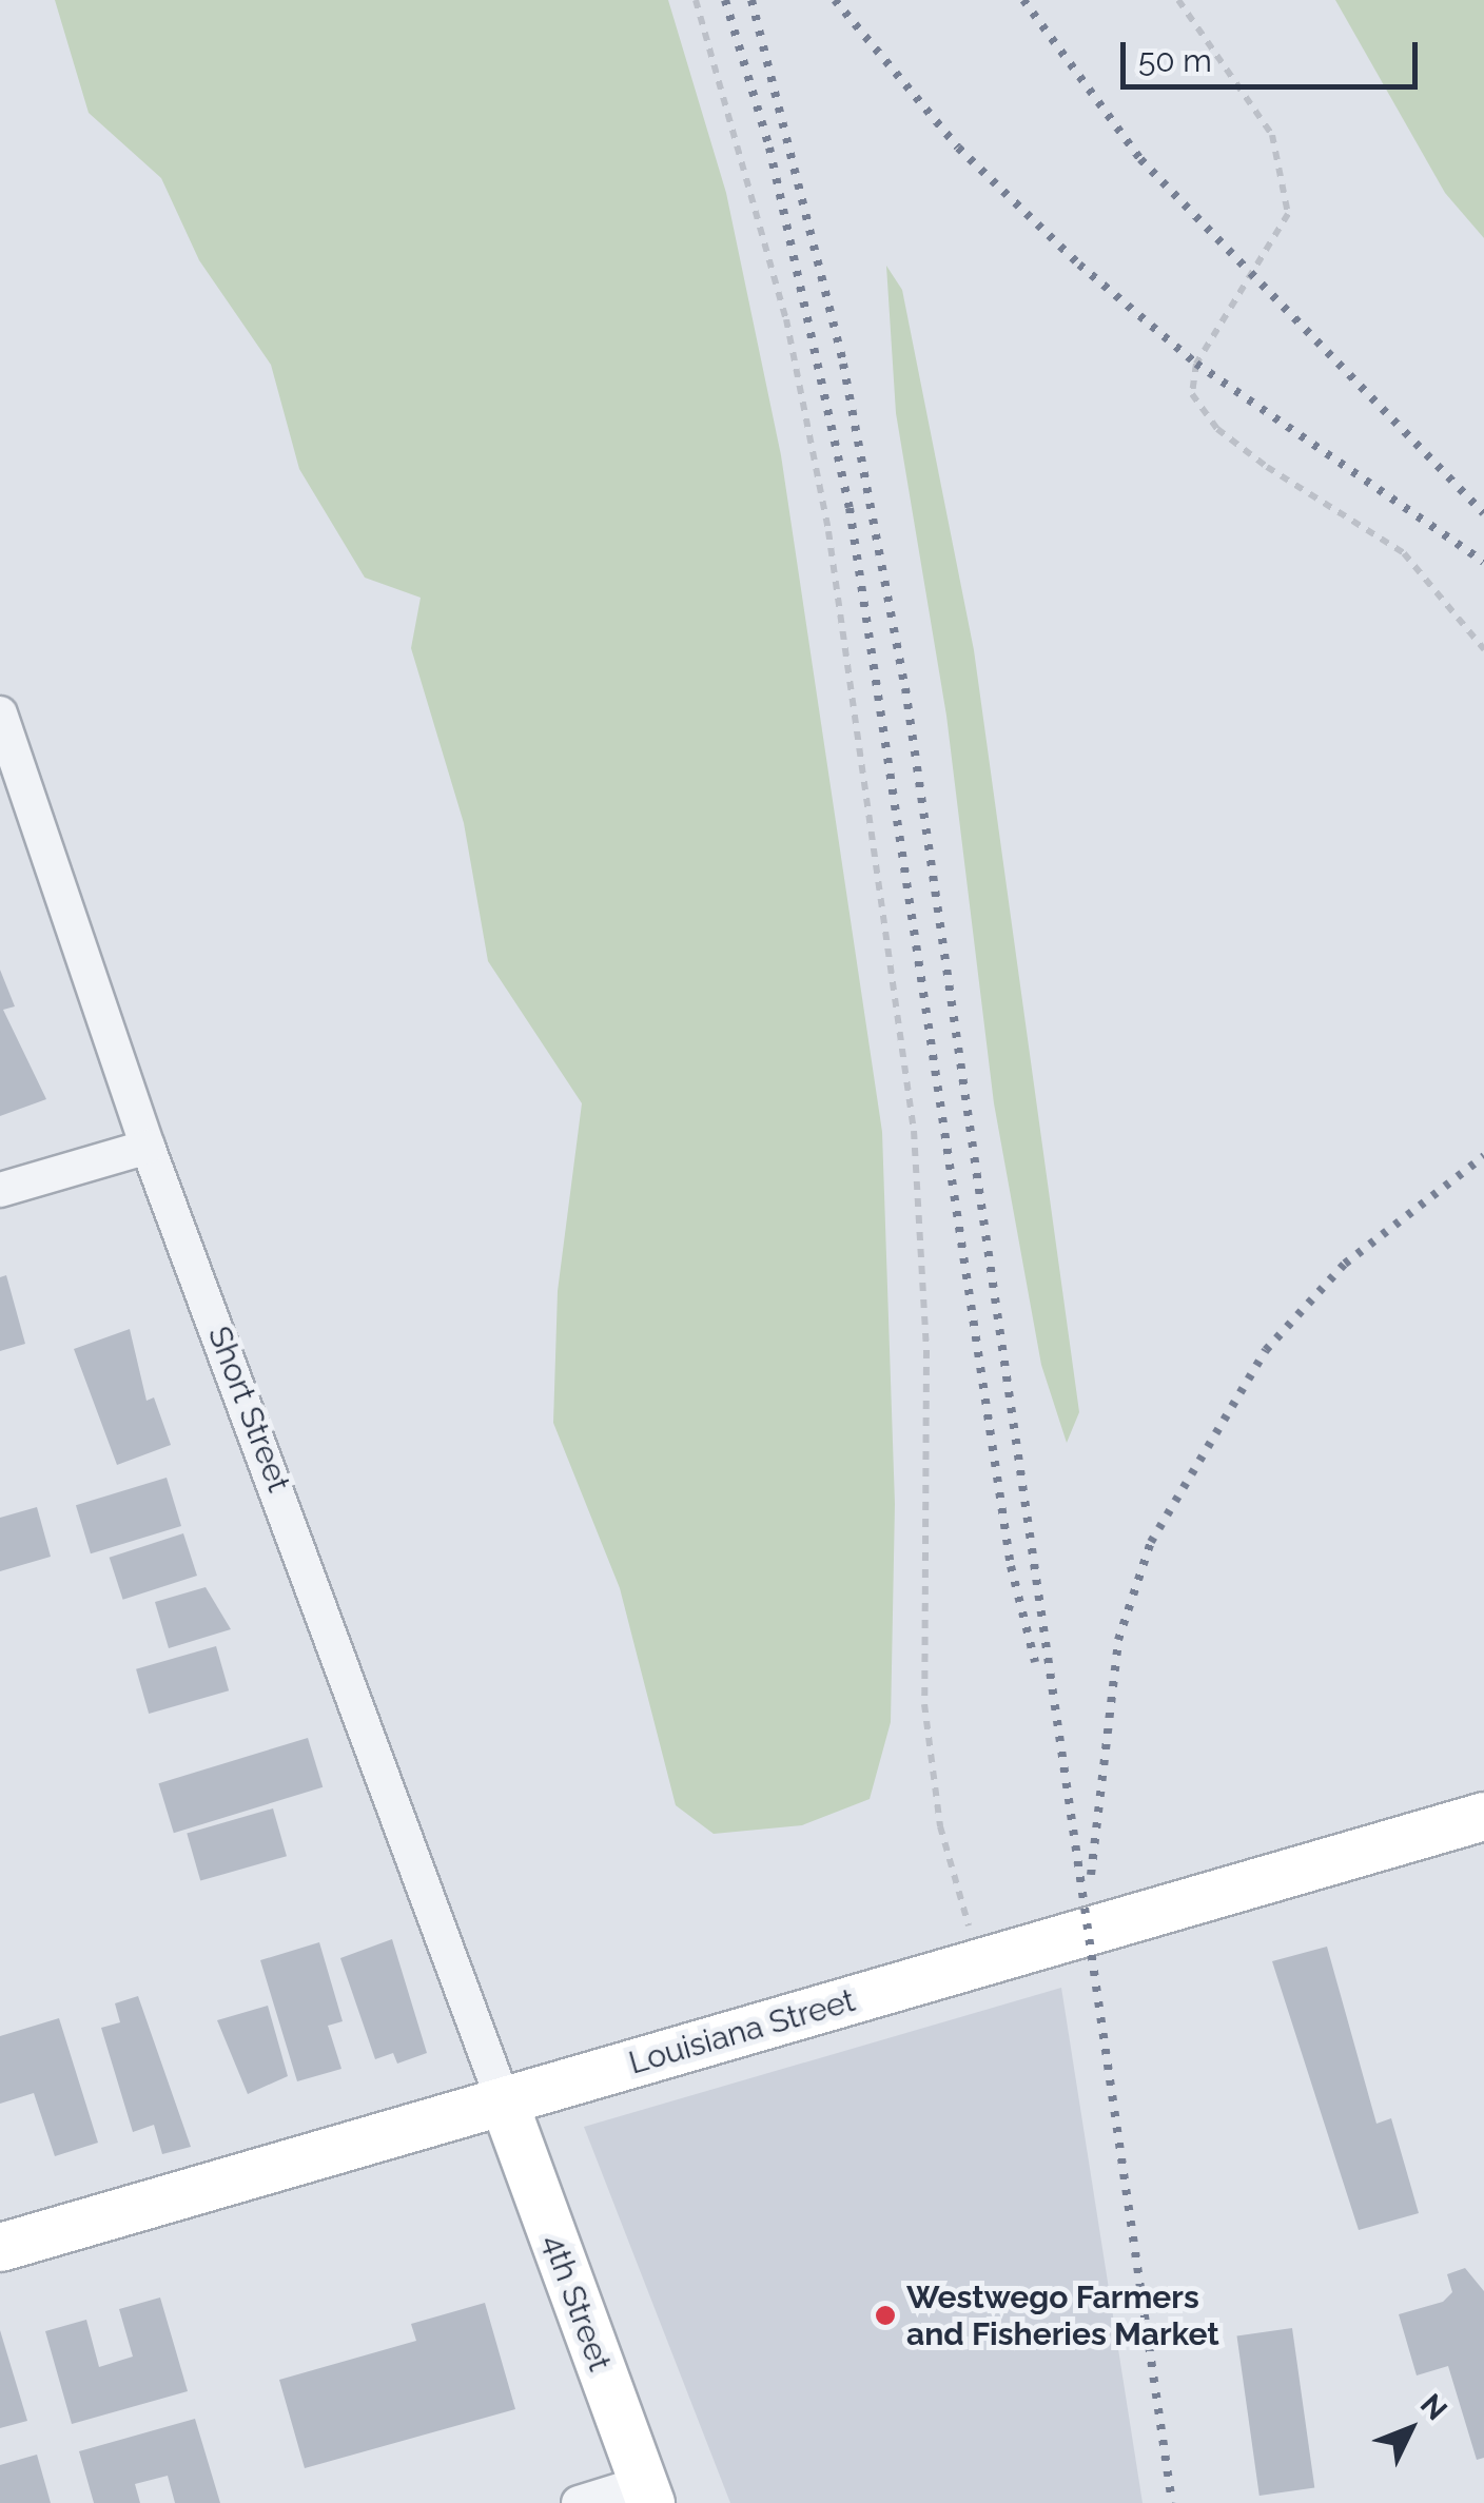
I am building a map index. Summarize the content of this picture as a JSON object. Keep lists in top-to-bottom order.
{
  "streets": {
    "main road": ["Louisiana Street", "4th Street"],
    "street": ["Short Street"]
  },
  "crossings": [
    ["Short Street", "Louisiana Street"],
    ["Short Street", "4th Street"],
    ["Louisiana Street", "4th Street"]
  ],
  "places": ["Westwego Farmers and Fisheries Market"],
  "scale_bar": "50 m",
  "north": "top right"
}
